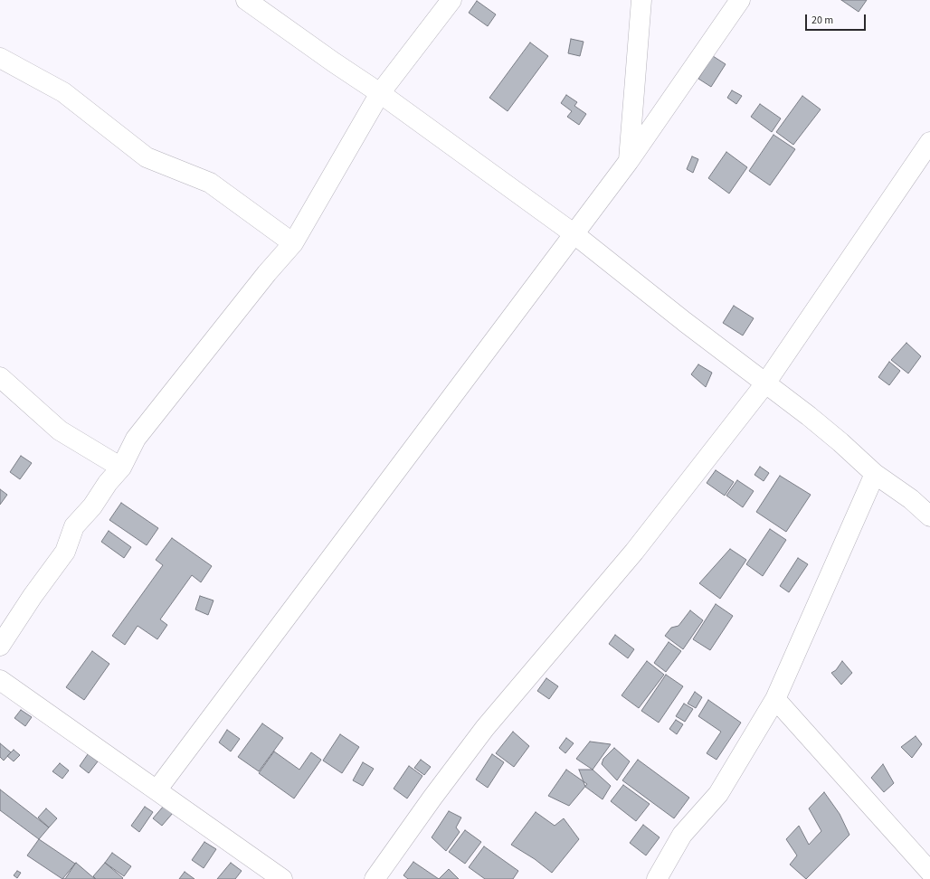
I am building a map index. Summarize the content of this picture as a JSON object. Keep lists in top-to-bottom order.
{
  "scale_bar": "20 m"
}
